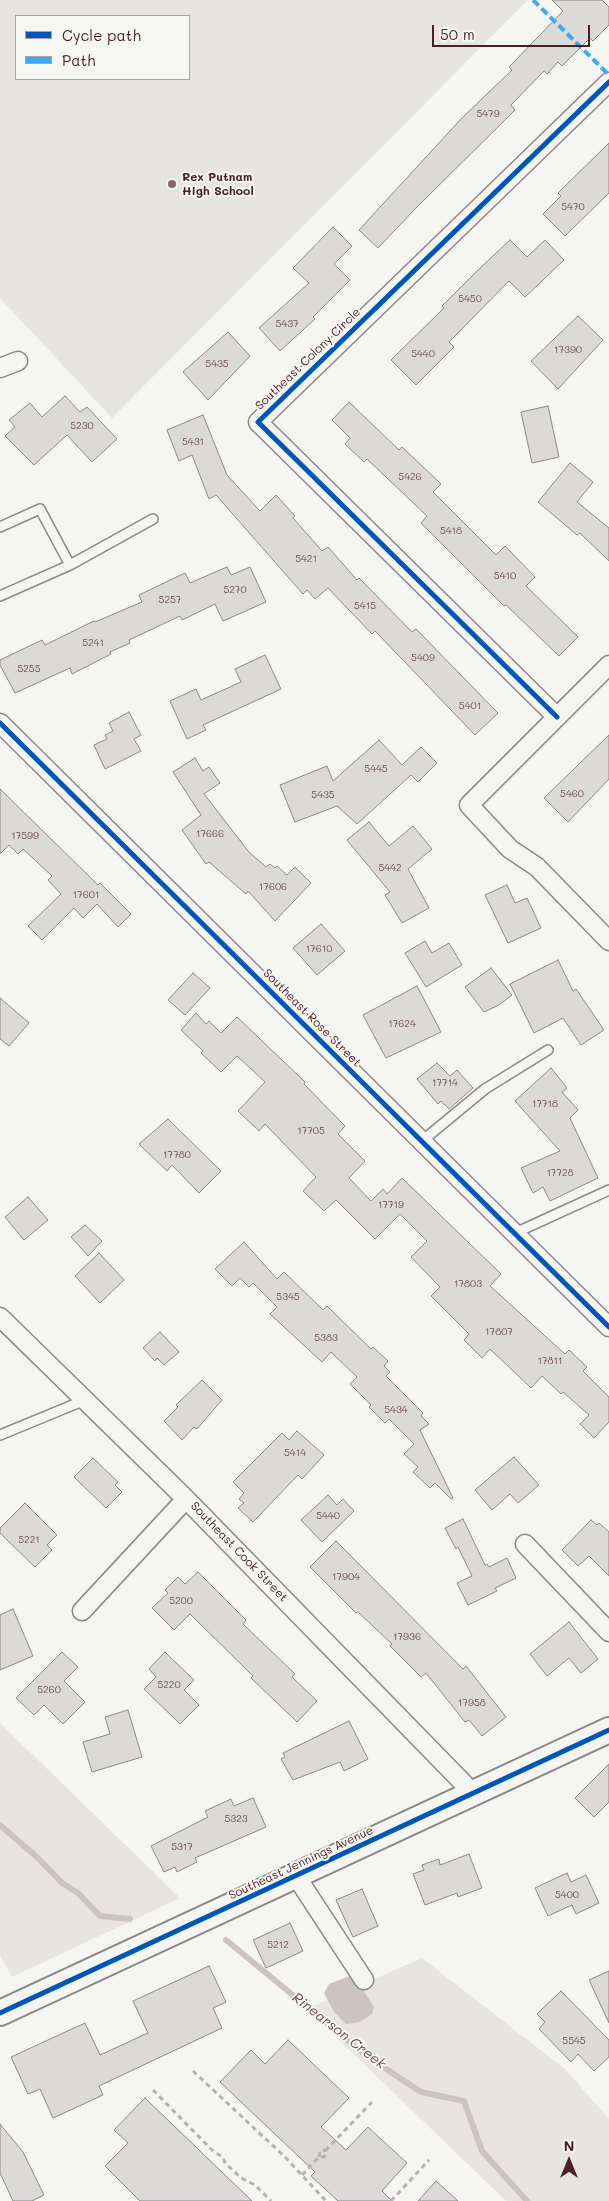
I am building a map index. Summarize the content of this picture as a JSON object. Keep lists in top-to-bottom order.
{
  "streets": {
    "main road": ["Southeast Jennings Avenue"],
    "street": ["Southeast Colony Circle", "Southeast Rose Street", "Southeast Cook Street"]
  },
  "crossings": [
    ["Southeast Cook Street", "Southeast Jennings Avenue"]
  ],
  "water": ["Rinearson Creek"],
  "places": ["Rex Putnam High School"],
  "house_numbers": [
    "5479",
    "5470",
    "5450",
    "5437",
    "17390",
    "5440",
    "5435",
    "5230",
    "5431",
    "5426",
    "5418",
    "5421",
    "5410",
    "5270",
    "5257",
    "5415",
    "5241",
    "5409",
    "5255",
    "5401",
    "5445",
    "5460",
    "5435",
    "17666",
    "17599",
    "5442",
    "17606",
    "17601",
    "17610",
    "17624",
    "17714",
    "17718",
    "17705",
    "17780",
    "17728",
    "17719",
    "17803",
    "5345",
    "17807",
    "5383",
    "17811",
    "5434",
    "5414",
    "5440",
    "5221",
    "17904",
    "5200",
    "17936",
    "5220",
    "5260",
    "17958",
    "5323",
    "5317",
    "5400",
    "5212",
    "5545"
  ],
  "legend": ["Cycle path", "Path"],
  "scale_bar": "50 m",
  "north": "top"
}
